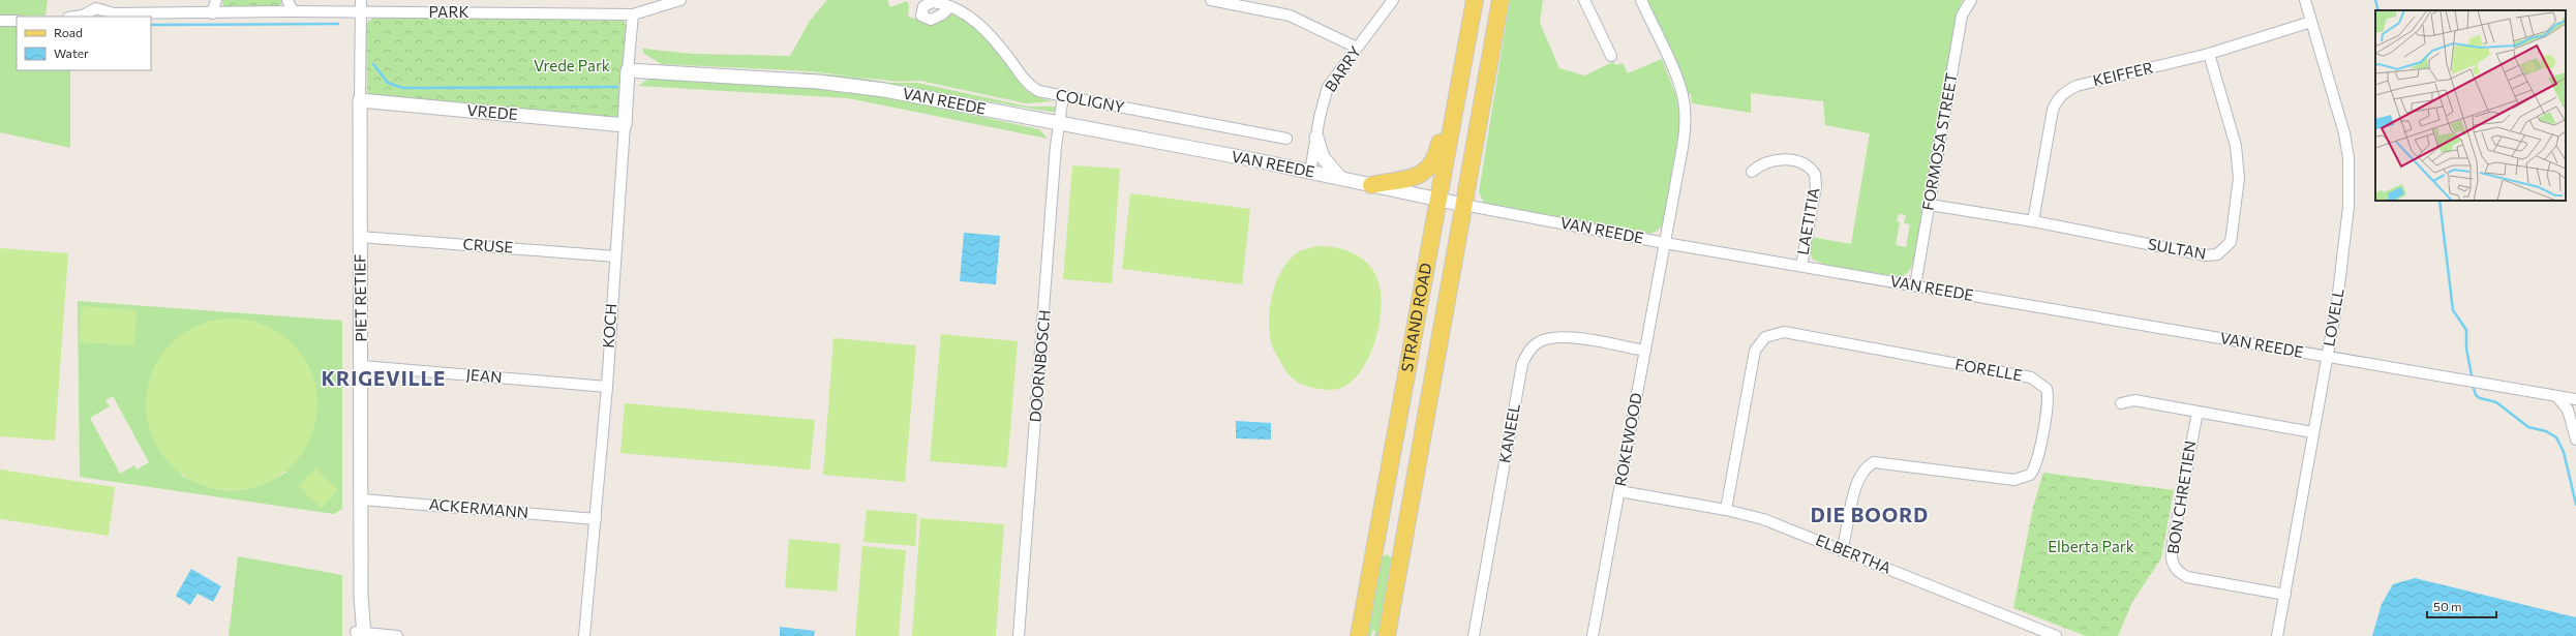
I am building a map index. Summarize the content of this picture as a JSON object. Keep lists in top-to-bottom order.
{
  "streets": {
    "main road": ["STRAND ROAD"],
    "street": [
      "PARK",
      "BARRY",
      "KEIFFER",
      "VAN REEDE",
      "COLIGNY",
      "VREDE",
      "FORMOSA STREET",
      "LAETITIA",
      "CRUSE",
      "SULTAN",
      "PIET RETIEF",
      "LOVELL",
      "KOCH",
      "DOORNBOSCH",
      "FORELLE",
      "JEAN",
      "KANEEL",
      "ROKEWOOD",
      "BON CHRETIEN",
      "ACKERMANN",
      "ELBERTHA"
    ]
  },
  "crossings": [
    ["PARK", "PIET RETIEF"],
    ["PARK", "KOCH"],
    ["BARRY", "VAN REEDE"],
    ["KEIFFER", "SULTAN"],
    ["KEIFFER", "LOVELL"],
    ["VAN REEDE", "FORMOSA STREET"],
    ["VAN REEDE", "LAETITIA"],
    ["VAN REEDE", "STRAND ROAD"],
    ["VAN REEDE", "LOVELL"],
    ["VAN REEDE", "KOCH"],
    ["VAN REEDE", "DOORNBOSCH"],
    ["VAN REEDE", "ROKEWOOD"],
    ["COLIGNY", "DOORNBOSCH"],
    ["VREDE", "PIET RETIEF"],
    ["VREDE", "KOCH"],
    ["FORMOSA STREET", "SULTAN"],
    ["CRUSE", "PIET RETIEF"],
    ["CRUSE", "KOCH"],
    ["PIET RETIEF", "JEAN"],
    ["PIET RETIEF", "ACKERMANN"],
    ["LOVELL", "BON CHRETIEN"],
    ["KOCH", "JEAN"],
    ["KOCH", "ACKERMANN"],
    ["FORELLE", "ELBERTHA"],
    ["KANEEL", "ROKEWOOD"],
    ["ROKEWOOD", "ELBERTHA"]
  ],
  "districts": ["KRIGEVILLE", "DIE BOORD"],
  "parks": ["Vrede Park", "Elberta Park"],
  "legend": ["Road", "Water"],
  "scale_bar": "50 m"
}
